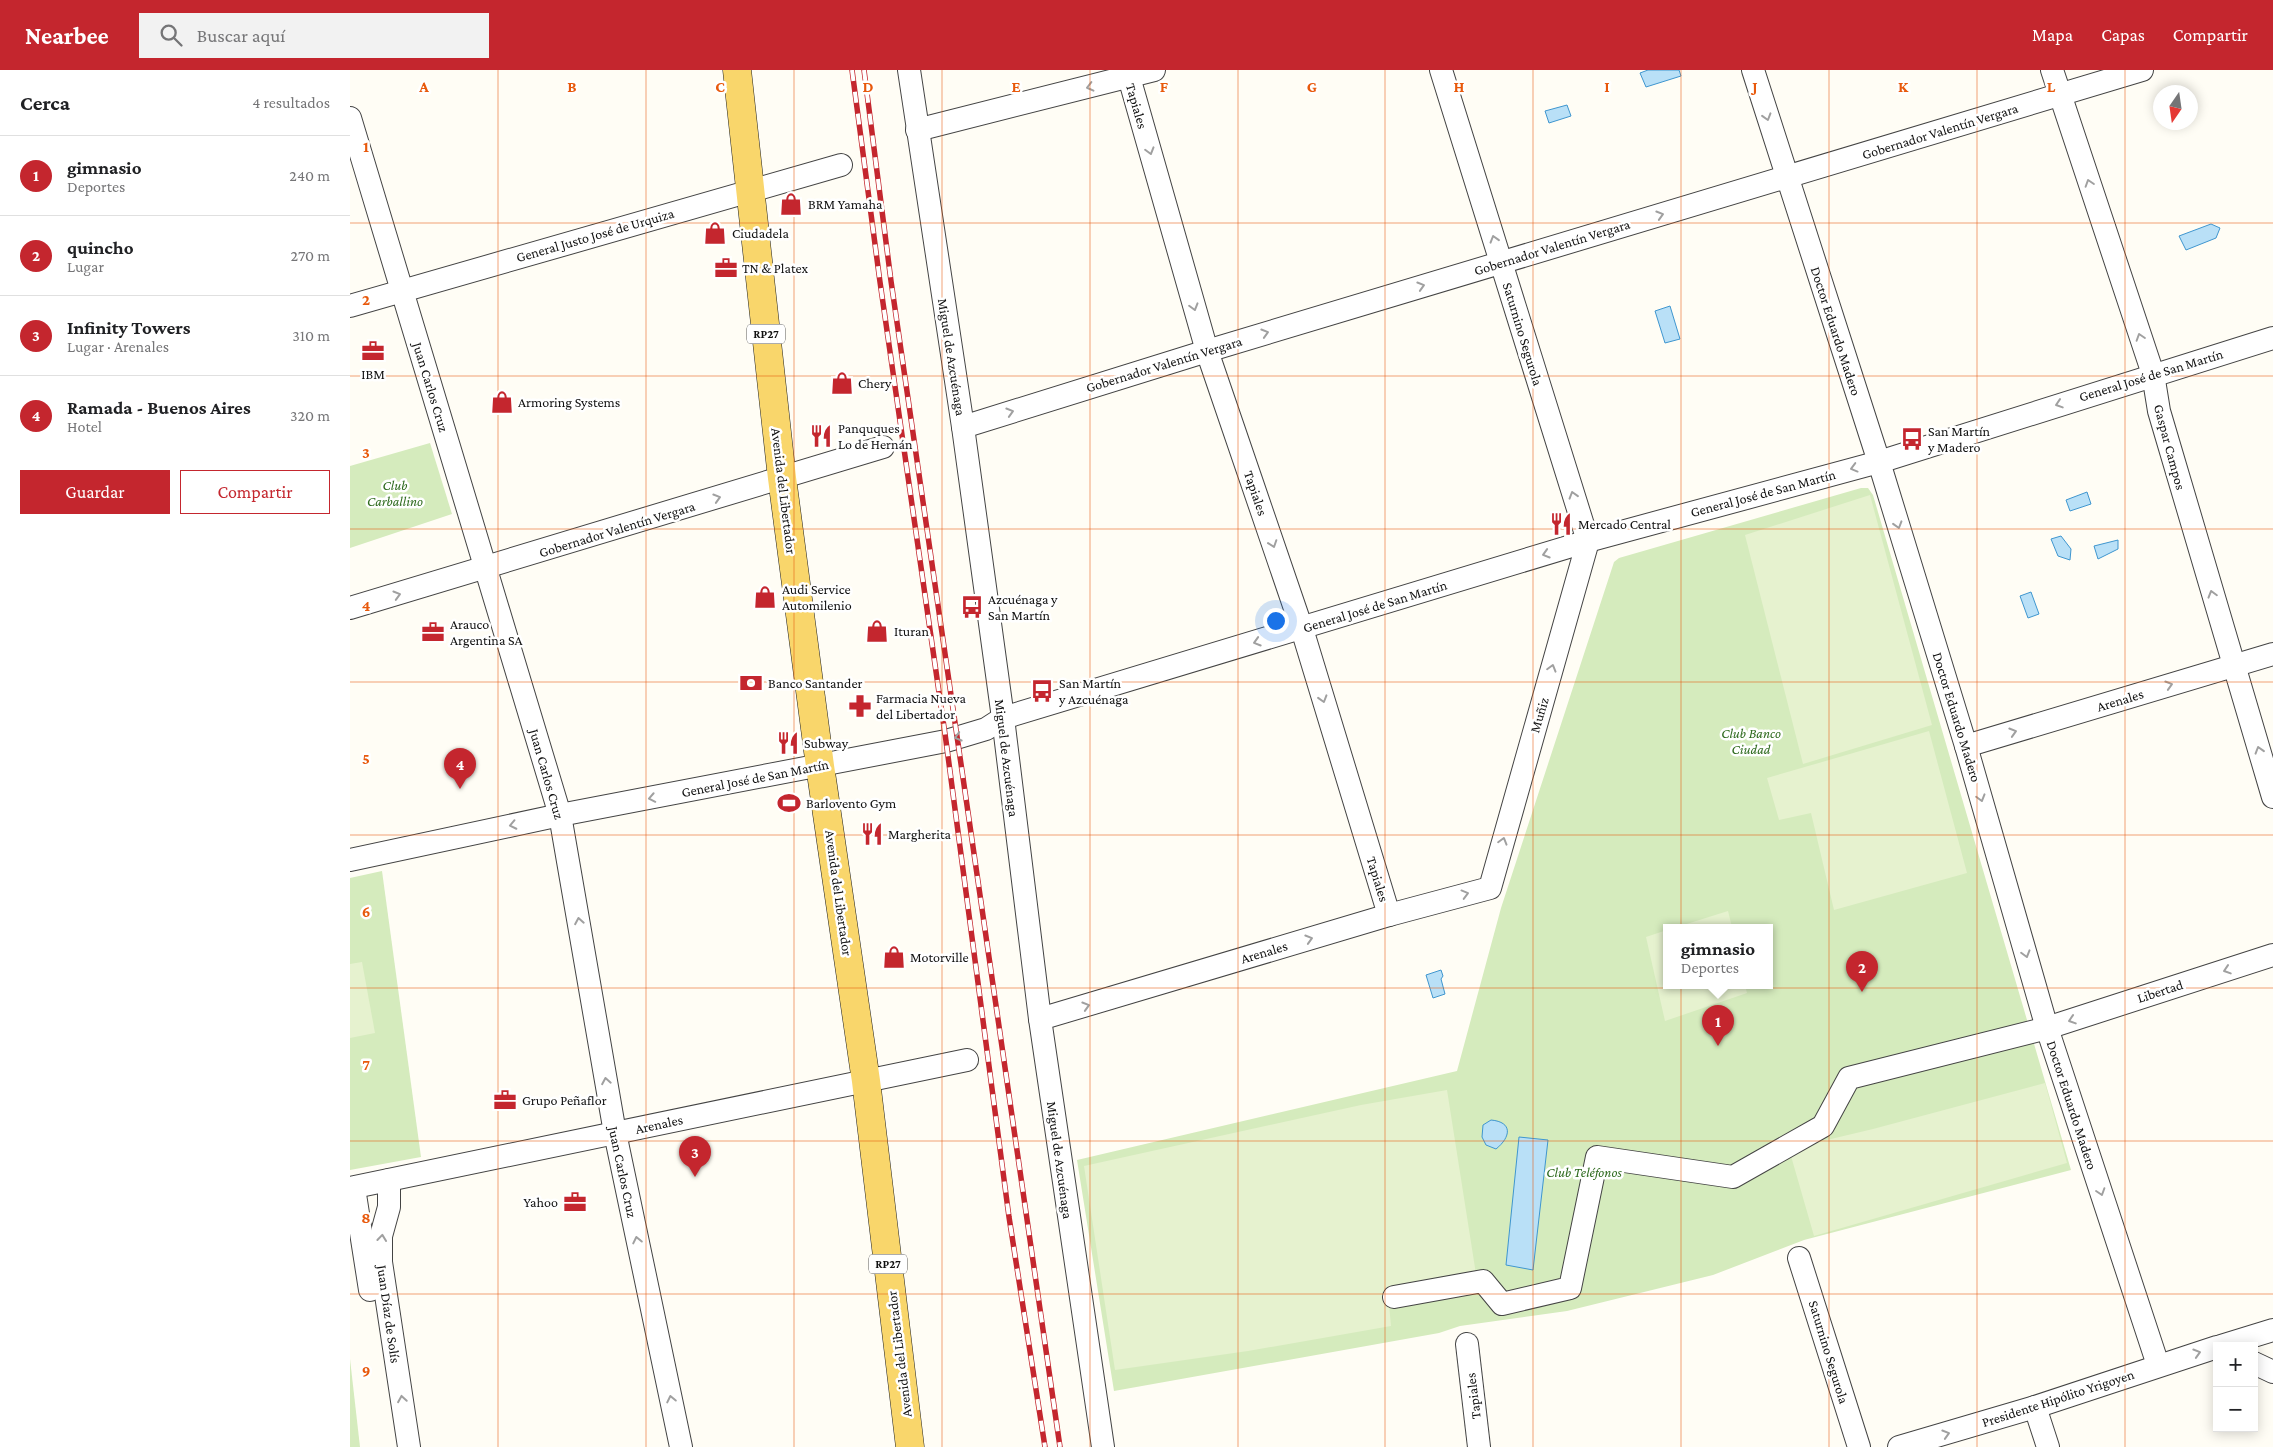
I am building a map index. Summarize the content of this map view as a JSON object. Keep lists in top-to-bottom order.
{
  "streets": {
    "main road": ["RP27", "Avenida del Libertador"],
    "street": [
      "Tapiales",
      "Gobernador Valentín Vergara",
      "General Justo José de Urquiza",
      "Doctor Eduardo Madero",
      "Saturnino Segurola",
      "Miguel de Azcuénaga",
      "General José de San Martín",
      "Juan Carlos Cruz",
      "Gaspar Campos",
      "Arenales",
      "Muñiz",
      "Libertad",
      "Juan Díaz de Solís",
      "Presidente Hipólito Yrigoyen"
    ]
  },
  "crossings": [
    ["Tapiales", "Gobernador Valentín Vergara"],
    ["Tapiales", "General José de San Martín"],
    ["Tapiales", "Arenales"],
    ["Gobernador Valentín Vergara", "Doctor Eduardo Madero"],
    ["Gobernador Valentín Vergara", "Saturnino Segurola"],
    ["Gobernador Valentín Vergara", "Miguel de Azcuénaga"],
    ["Gobernador Valentín Vergara", "Juan Carlos Cruz"],
    ["Gobernador Valentín Vergara", "Gaspar Campos"],
    ["Gobernador Valentín Vergara", "Avenida del Libertador"],
    ["General Justo José de Urquiza", "Juan Carlos Cruz"],
    ["General Justo José de Urquiza", "Avenida del Libertador"],
    ["Doctor Eduardo Madero", "General José de San Martín"],
    ["Doctor Eduardo Madero", "Arenales"],
    ["Doctor Eduardo Madero", "Libertad"],
    ["Doctor Eduardo Madero", "Presidente Hipólito Yrigoyen"],
    ["Saturnino Segurola", "General José de San Martín"],
    ["Saturnino Segurola", "Muñiz"],
    ["Miguel de Azcuénaga", "General José de San Martín"],
    ["Miguel de Azcuénaga", "Arenales"],
    ["General José de San Martín", "Juan Carlos Cruz"],
    ["General José de San Martín", "Gaspar Campos"],
    ["General José de San Martín", "Avenida del Libertador"],
    ["General José de San Martín", "Muñiz"],
    ["Juan Carlos Cruz", "Arenales"],
    ["Gaspar Campos", "Arenales"],
    ["Avenida del Libertador", "Arenales"],
    ["Arenales", "Muñiz"],
    ["Arenales", "Juan Díaz de Solís"]
  ],
  "one_way": [
    "Tapiales",
    "Gobernador Valentín Vergara",
    "Doctor Eduardo Madero",
    "Saturnino Segurola",
    "General José de San Martín",
    "Juan Carlos Cruz",
    "Gaspar Campos",
    "Arenales",
    "Muñiz",
    "Presidente Hipólito Yrigoyen"
  ],
  "parks": ["Club Carballino", "Club Banco Ciudad", "Club Teléfonos"],
  "places": {
    "shop": [
      "BRM Yamaha",
      "Ciudadela",
      "Chery",
      "Armoring Systems",
      "Audi Service Automilenio",
      "Ituran",
      "Motorville"
    ],
    "office": [
      "TN & Platex",
      "IBM",
      "Arauco Argentina SA",
      "Grupo Peñaflor",
      "Yahoo"
    ],
    "restaurant": [
      "Panquques Lo de Hernán",
      "Mercado Central",
      "Subway",
      "Margherita"
    ],
    "bus stop": ["San Martín y Madero", "Azcuénaga y San Martín", "San Martín y Azcuénaga"],
    "bank": ["Banco Santander"],
    "pharmacy": ["Farmacia Nueva del Libertador"],
    "sports": ["Barlovento Gym"]
  },
  "north": "bottom",
  "page": {
    "header": "Nearbee",
    "search": "Buscar aquí",
    "nav": ["Mapa", "Capas", "Compartir"],
    "heading": ["Cerca", "4 resultados"],
    "list": [
      {
        "mark": "1",
        "name": "gimnasio",
        "note": "Deportes",
        "value": "240 m"
      },
      {
        "mark": "2",
        "name": "quincho",
        "note": "Lugar",
        "value": "270 m"
      },
      {
        "mark": "3",
        "name": "Infinity Towers",
        "note": "Lugar · Arenales",
        "value": "310 m"
      },
      {
        "mark": "4",
        "name": "Ramada - Buenos Aires",
        "note": "Hotel",
        "value": "320 m"
      }
    ],
    "buttons": ["Guardar", "Compartir"],
    "pins": [
      "4",
      "2",
      "1",
      "3"
    ],
    "popup": ["gimnasio", "Deportes"],
    "map_buttons": ["+", "−"]
  },
  "grid": {
    "columns": [
      "A",
      "B",
      "C",
      "D",
      "E",
      "F",
      "G",
      "H",
      "I",
      "J",
      "K",
      "L"
    ],
    "rows": [
      "1",
      "2",
      "3",
      "4",
      "5",
      "6",
      "7",
      "8",
      "9"
    ]
  }
}
